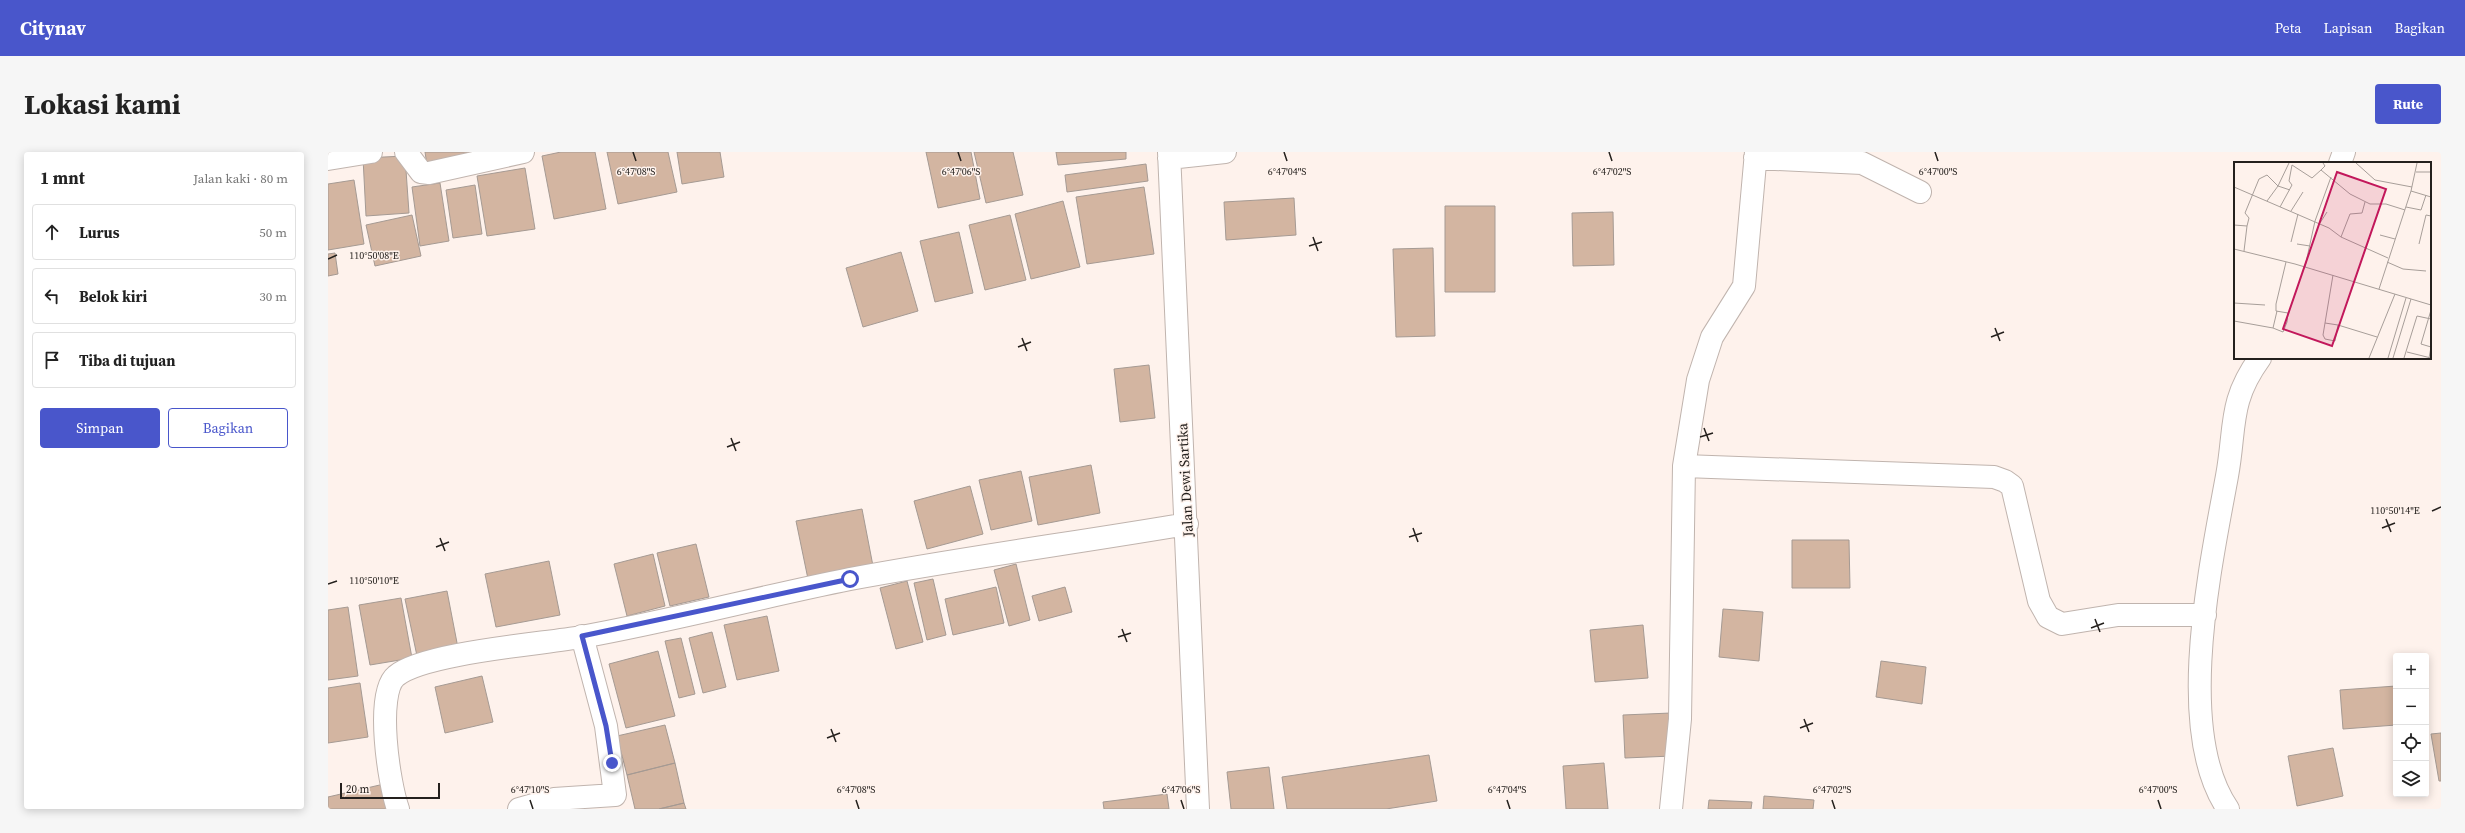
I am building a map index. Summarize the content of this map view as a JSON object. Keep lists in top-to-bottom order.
{
  "streets": {
    "street": ["Jalan Dewi Sartika"]
  },
  "scale_bar": "20 m",
  "page": {
    "header": "Citynav",
    "nav": ["Peta", "Lapisan", "Bagikan"],
    "buttons": [
      "Rute",
      ["Simpan", "Bagikan"]
    ],
    "title": "Lokasi kami",
    "heading": ["1 mnt", "Jalan kaki · 80 m"],
    "list": [
      ["Lurus", "50 m"],
      ["Belok kiri", "30 m"],
      "Tiba di tujuan"
    ],
    "map_buttons": ["+", "−"],
    "scale": "20 m"
  },
  "coordinates": [
    "6°47'08\"S",
    "6°47'02\"S",
    "6°47'00\"S",
    "6°47'06\"S",
    "6°47'04\"S",
    "110°50'08\"E",
    "110°50'14\"E",
    "110°50'10\"E",
    "6°47'10\"S"
  ]
}
